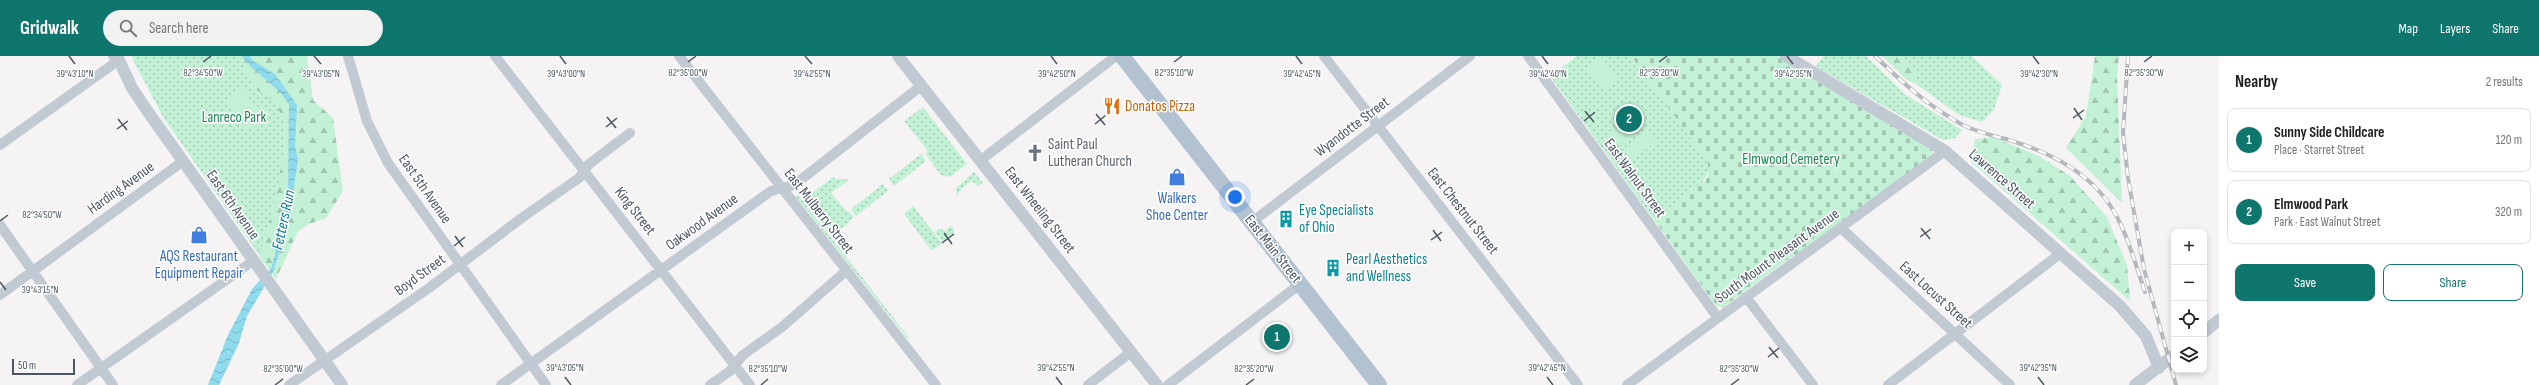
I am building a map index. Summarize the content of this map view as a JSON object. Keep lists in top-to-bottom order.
{
  "streets": {
    "main road": ["East Main Street"],
    "street": [
      "Wyandotte Street",
      "East Walnut Street",
      "Lawrence Street",
      "Harding Avenue",
      "East 5th Avenue",
      "East 6th Avenue",
      "East Wheeling Street",
      "King Street",
      "East Mulberry Street",
      "East Chestnut Street",
      "Oakwood Avenue",
      "South Mount Pleasant Avenue",
      "Boyd Street",
      "East Locust Street"
    ]
  },
  "crossings": [
    ["Wyandotte Street", "East Chestnut Street"],
    ["Wyandotte Street", "East Main Street"],
    ["East Walnut Street", "South Mount Pleasant Avenue"],
    ["Lawrence Street", "South Mount Pleasant Avenue"],
    ["Harding Avenue", "East 6th Avenue"],
    ["East 5th Avenue", "Oakwood Avenue"],
    ["East 5th Avenue", "Boyd Street"],
    ["East 6th Avenue", "Boyd Street"],
    ["East Wheeling Street", "Oakwood Avenue"],
    ["King Street", "Oakwood Avenue"],
    ["King Street", "Boyd Street"],
    ["East Mulberry Street", "Oakwood Avenue"],
    ["South Mount Pleasant Avenue", "East Locust Street"]
  ],
  "water": ["Fetters Run"],
  "parks": ["Lanreco Park", "Elmwood Cemetery"],
  "places": {
    "restaurant": ["Donatos Pizza"],
    "church": ["Saint Paul Lutheran Church"],
    "shop": ["Walkers Shoe Center", "AQS Restaurant Equipment Repair"],
    "building": ["Eye Specialists of Ohio", "Pearl Aesthetics and Wellness"]
  },
  "scale_bar": "50 m",
  "page": {
    "header": "Gridwalk",
    "search": "Search here",
    "nav": ["Map", "Layers", "Share"],
    "heading": ["Nearby", "2 results"],
    "pins": ["2", "1"],
    "list": [
      {
        "mark": "1",
        "name": "Sunny Side Childcare",
        "note": "Place · Starret Street",
        "value": "120 m"
      },
      {
        "mark": "2",
        "name": "Elmwood Park",
        "note": "Park · East Walnut Street",
        "value": "320 m"
      }
    ],
    "map_buttons": ["+", "−"],
    "buttons": ["Save", "Share"],
    "scale": "50 m"
  },
  "coordinates": [
    "82°35'10\"W",
    "82°35'30\"W",
    "82°34'50\"W",
    "82°35'00\"W",
    "82°35'20\"W",
    "39°43'10\"N",
    "39°43'05\"N",
    "39°43'00\"N",
    "39°42'55\"N",
    "39°42'50\"N",
    "39°42'45\"N",
    "39°42'40\"N",
    "39°42'35\"N",
    "39°42'30\"N",
    "39°43'15\"N"
  ]
}
